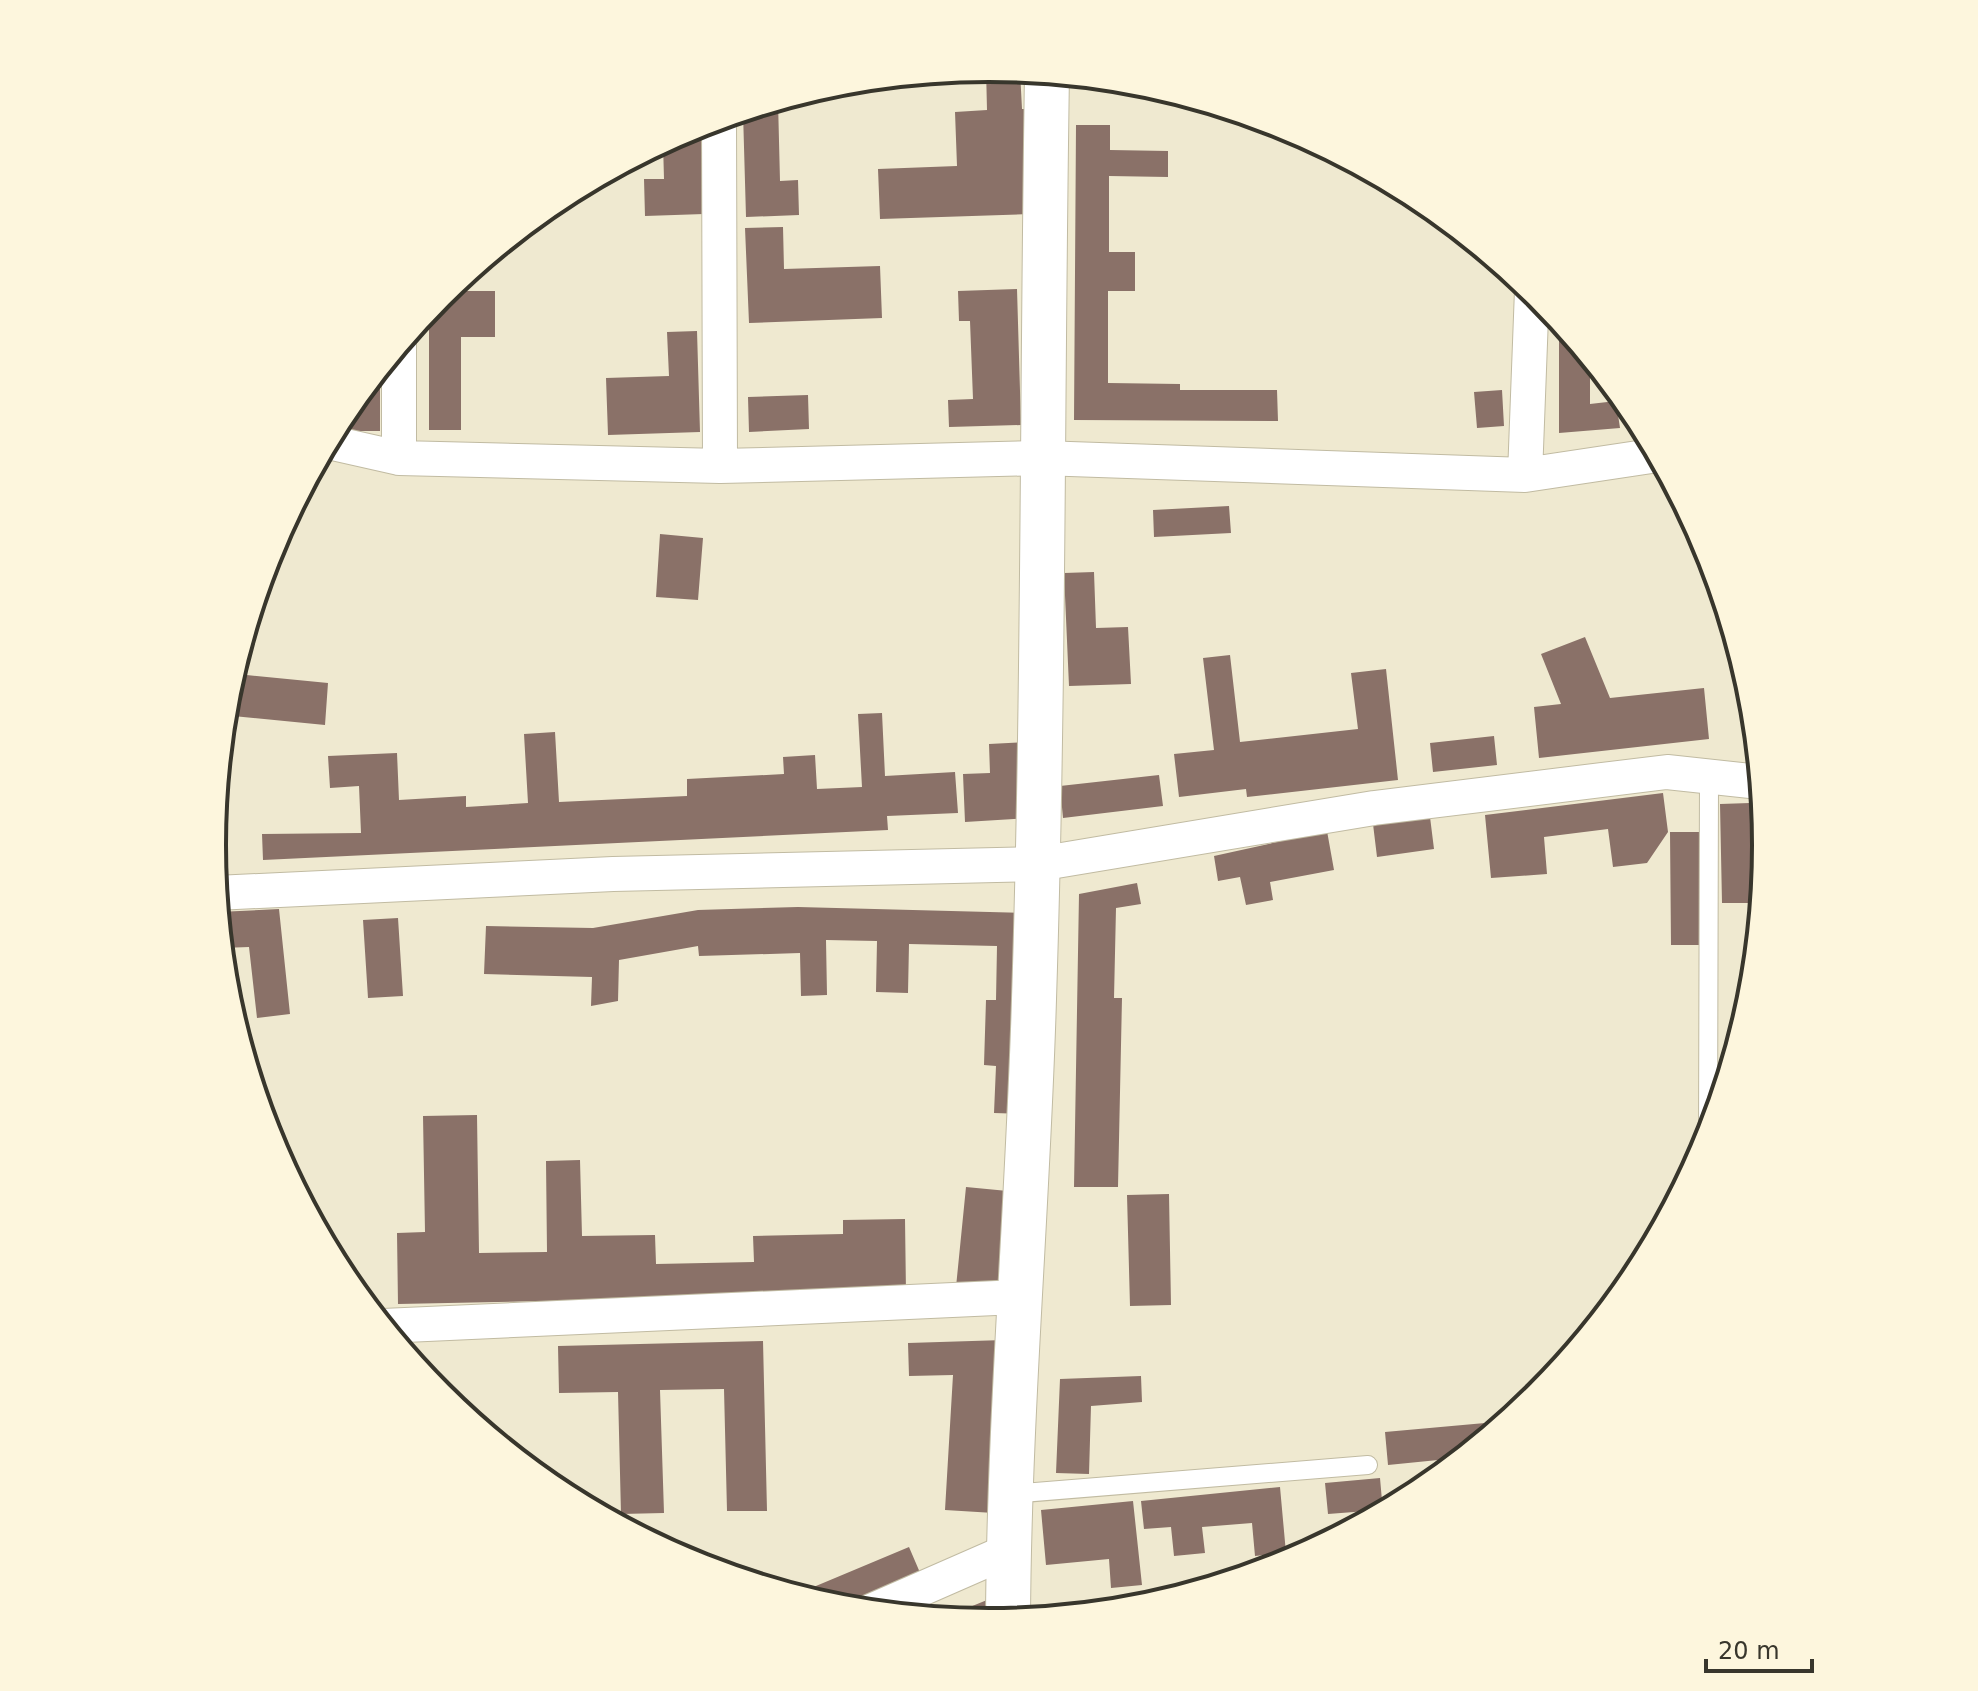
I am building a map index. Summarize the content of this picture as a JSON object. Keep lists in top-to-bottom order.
{
  "scale_bar": "20 m"
}
